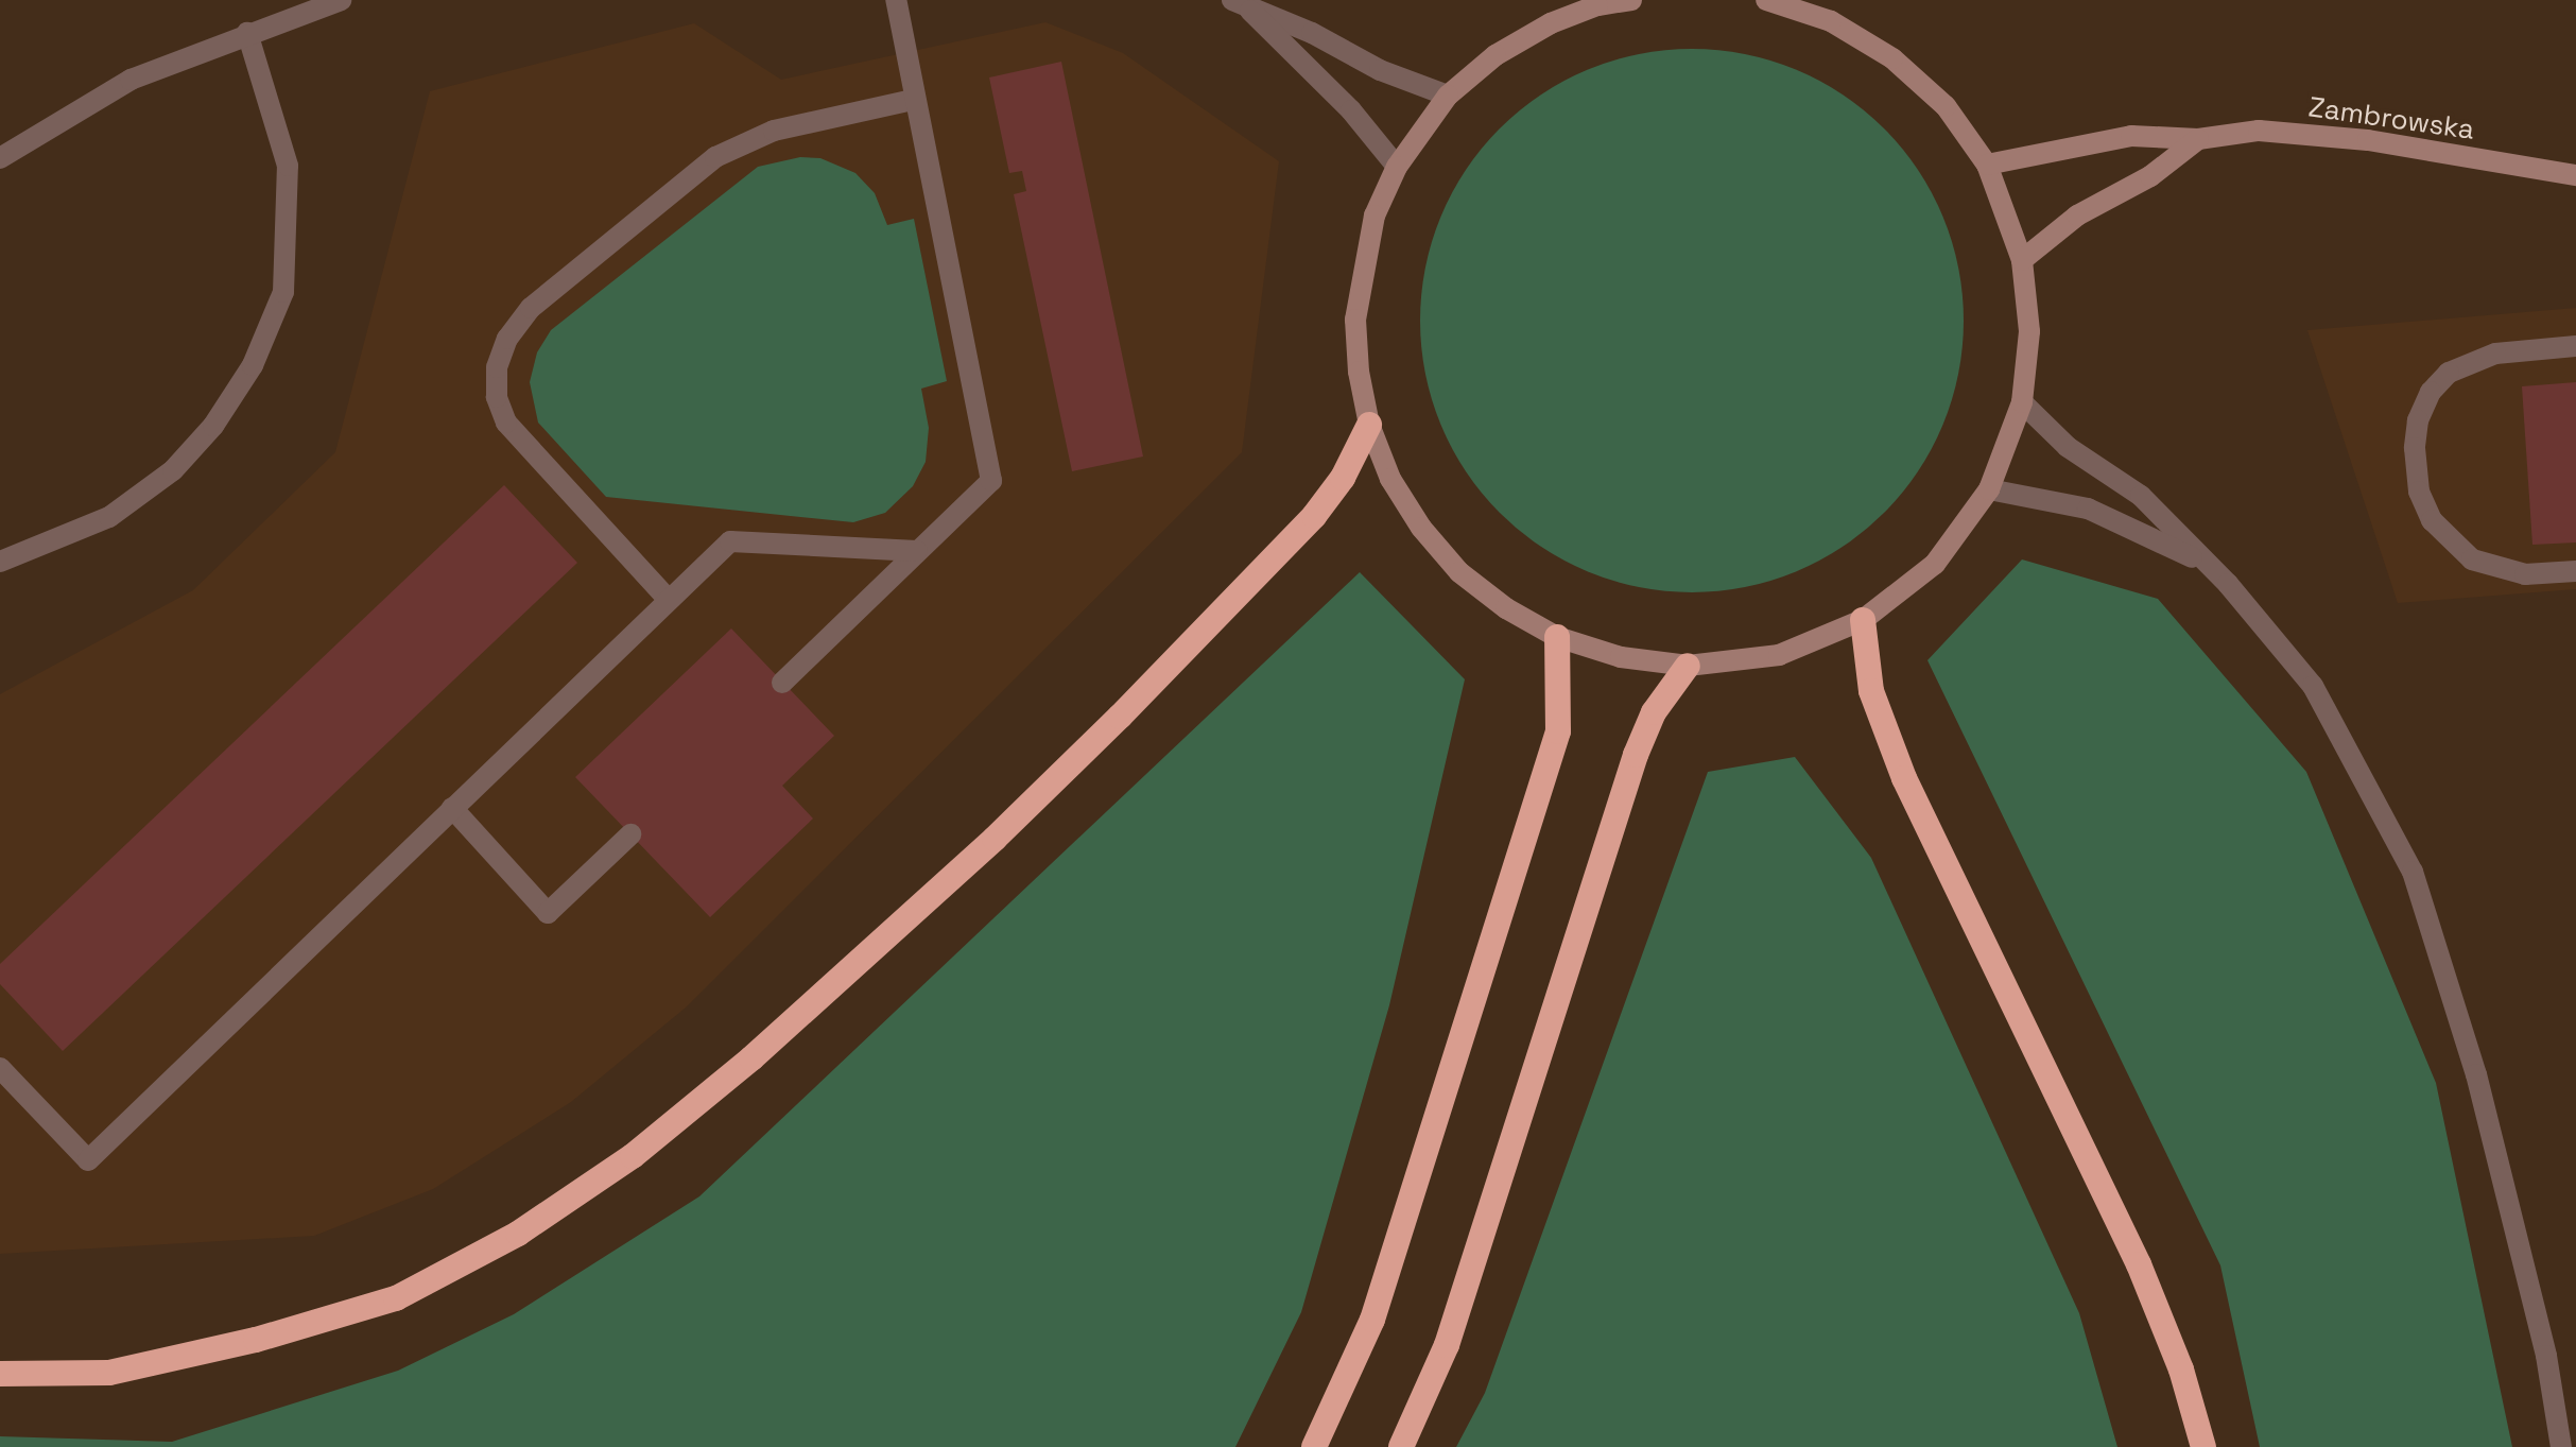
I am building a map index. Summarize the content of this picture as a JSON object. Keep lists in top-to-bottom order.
{
  "streets": {
    "main road": ["Zambrowska"]
  }
}
